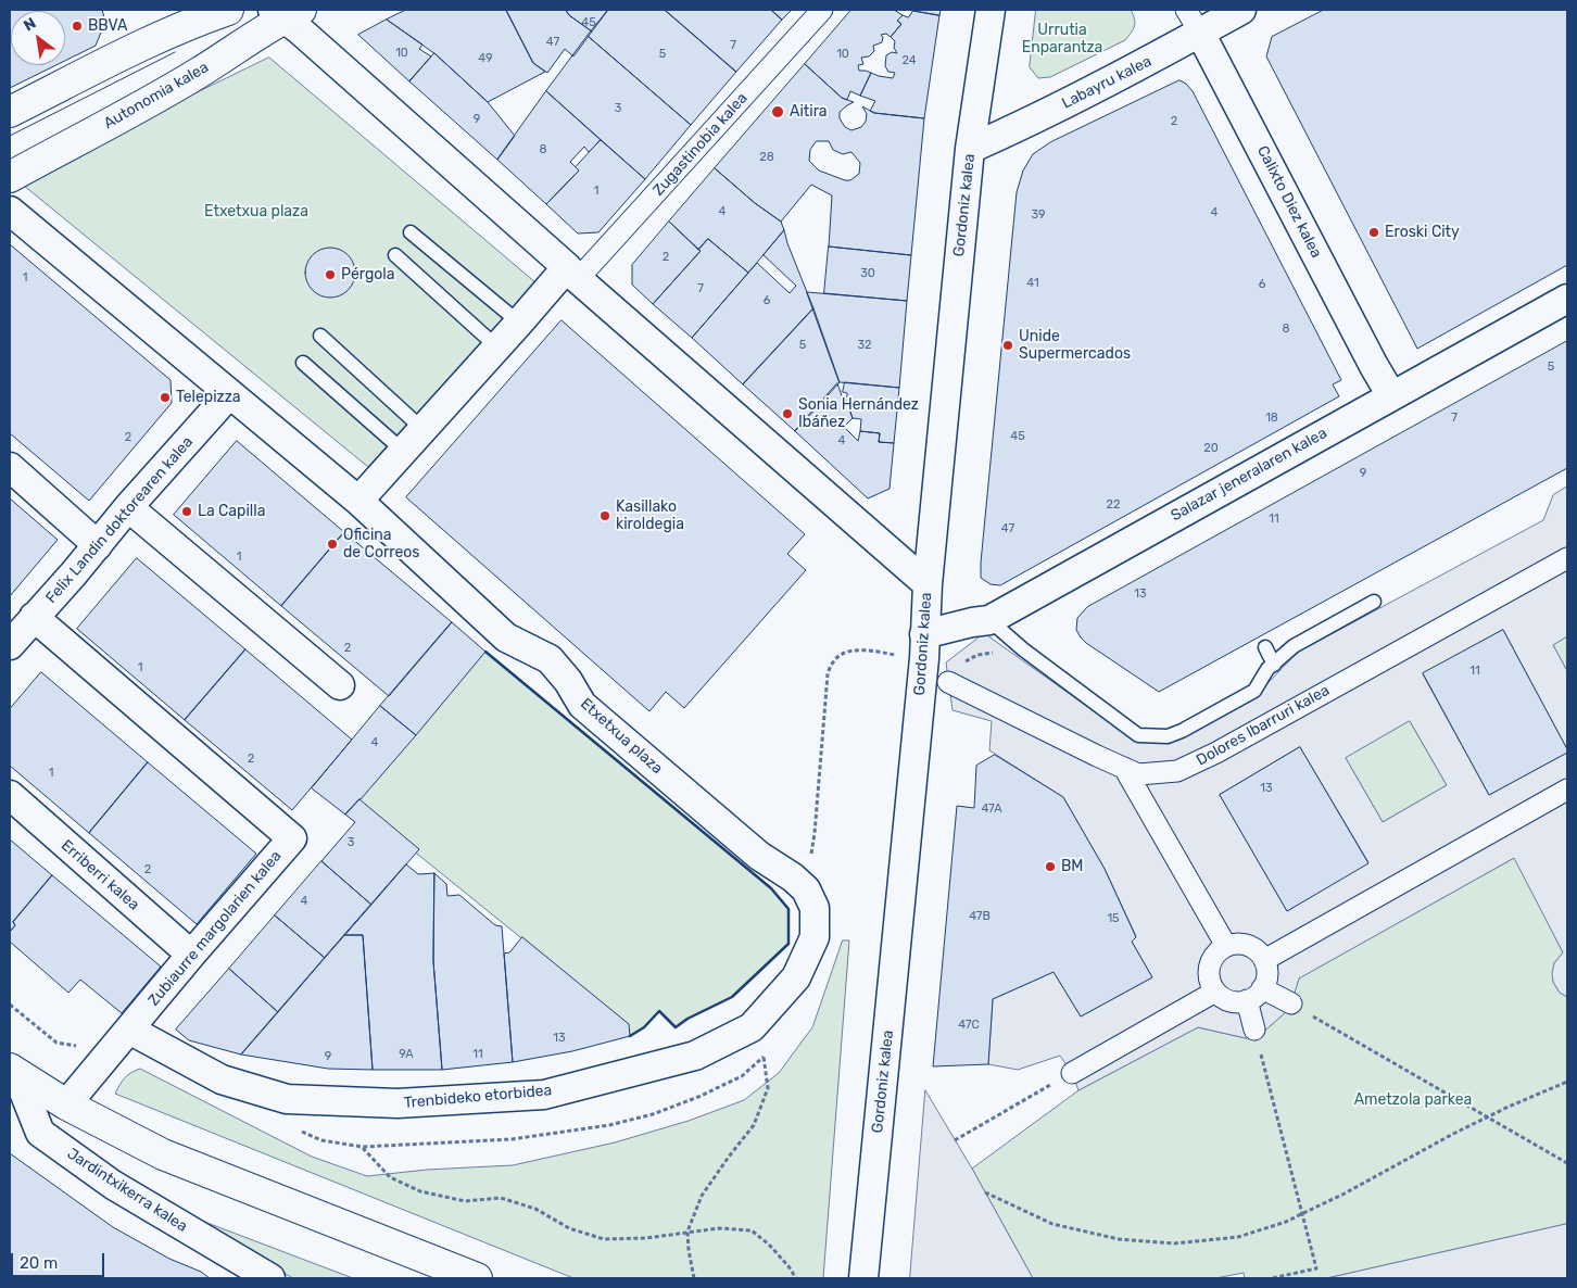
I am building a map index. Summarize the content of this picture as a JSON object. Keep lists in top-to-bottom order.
{
  "streets": {
    "main road": ["Autonomia kalea"],
    "street": [
      "Labayru kalea",
      "Zugastinobia kalea",
      "Calixto Diez kalea",
      "Gordoniz kalea",
      "Salazar jeneralaren kalea",
      "Felix Landin doktorearen kalea",
      "Dolores Ibarruri kalea",
      "Etxetxua plaza",
      "Erriberri kalea",
      "Zubiaurre margolarien kalea",
      "Trenbideko etorbidea",
      "Jardintxikerra kalea"
    ]
  },
  "crossings": [
    ["Labayru kalea", "Calixto Diez kalea"],
    ["Labayru kalea", "Gordoniz kalea"],
    ["Calixto Diez kalea", "Salazar jeneralaren kalea"],
    ["Gordoniz kalea", "Salazar jeneralaren kalea"],
    ["Felix Landin doktorearen kalea", "Etxetxua plaza"],
    ["Felix Landin doktorearen kalea", "Zubiaurre margolarien kalea"],
    ["Etxetxua plaza", "Trenbideko etorbidea"],
    ["Erriberri kalea", "Zubiaurre margolarien kalea"],
    ["Zubiaurre margolarien kalea", "Trenbideko etorbidea"]
  ],
  "parks": ["Urrutia Enparantza", "Etxetxua plaza", "Ametzola parkea"],
  "places": [
    "BBVA",
    "Aitira",
    "Eroski City",
    "Pérgola",
    "Unide Supermercados",
    "Telepizza",
    "Sonia Hernández Ibáñez",
    "La Capilla",
    "Kasillako kiroldegia",
    "Oficina de Correos",
    "BM"
  ],
  "house_numbers": [
    "45",
    "47",
    "7",
    "10",
    "5",
    "10",
    "49",
    "24",
    "3",
    "9",
    "2",
    "8",
    "28",
    "1",
    "4",
    "4",
    "39",
    "2",
    "30",
    "1",
    "41",
    "6",
    "7",
    "6",
    "8",
    "5",
    "32",
    "5",
    "18",
    "7",
    "45",
    "2",
    "4",
    "20",
    "9",
    "22",
    "11",
    "47",
    "1",
    "13",
    "2",
    "1",
    "11",
    "4",
    "2",
    "1",
    "13",
    "47A",
    "3",
    "2",
    "4",
    "47B",
    "15",
    "47C",
    "13",
    "9A",
    "11",
    "9"
  ],
  "scale_bar": "20 m",
  "north": "top left"
}
